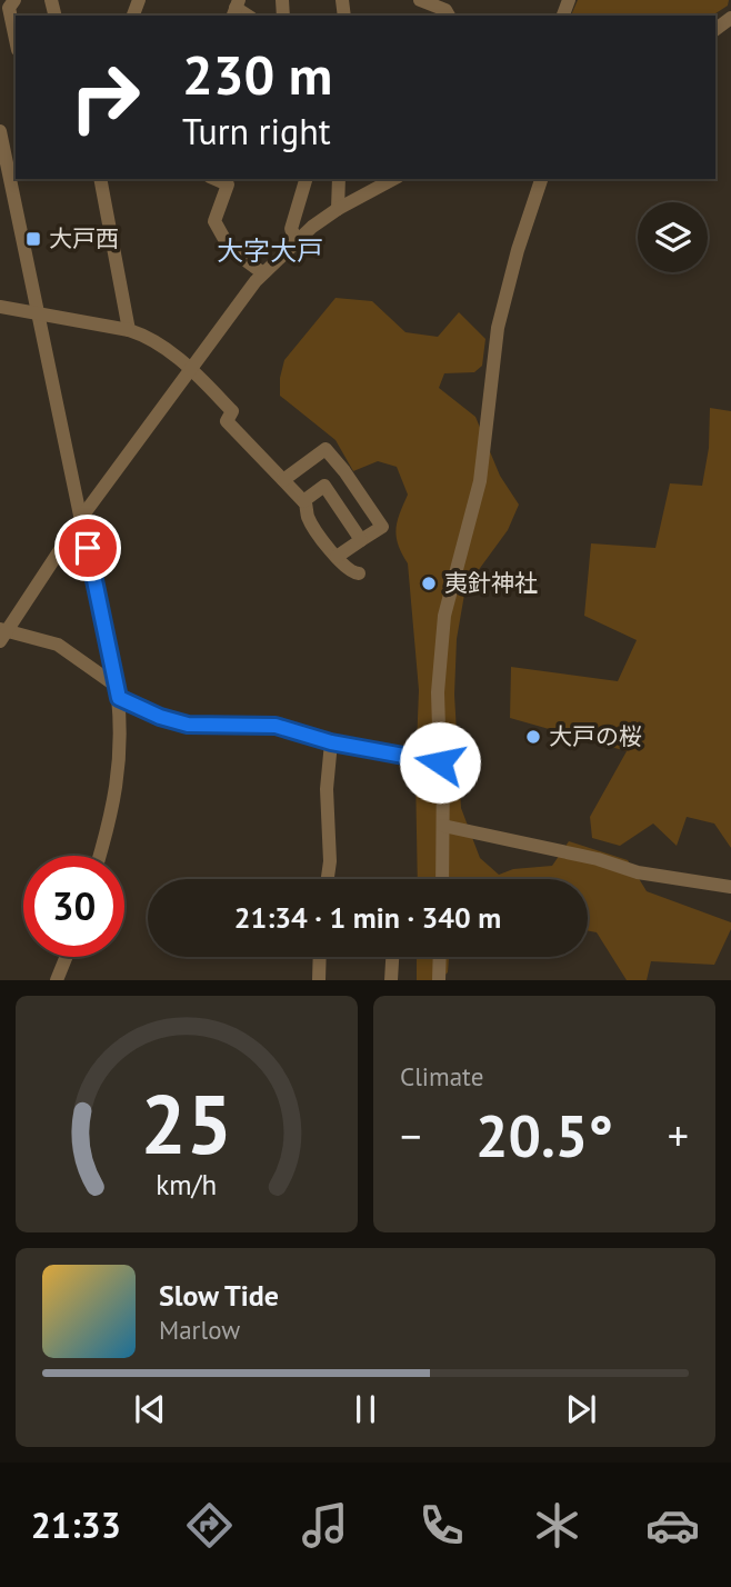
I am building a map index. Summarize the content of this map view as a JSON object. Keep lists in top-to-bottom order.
{
  "districts": ["大字大戸"],
  "places": {
    "transit": ["大戸西"],
    "other": ["夷針神社", "大戸の桜"]
  },
  "page": {
    "turn": ["230 m", "Turn right"],
    "limit": "30",
    "trip": "21:34 · 1 min · 340 m",
    "tile": "Climate",
    "heat": ["−", "20.5°", "+"],
    "song": ["Slow Tide", "Marlow"],
    "tabs": "21:33",
    "gauge": ["25", "km/h"]
  }
}
